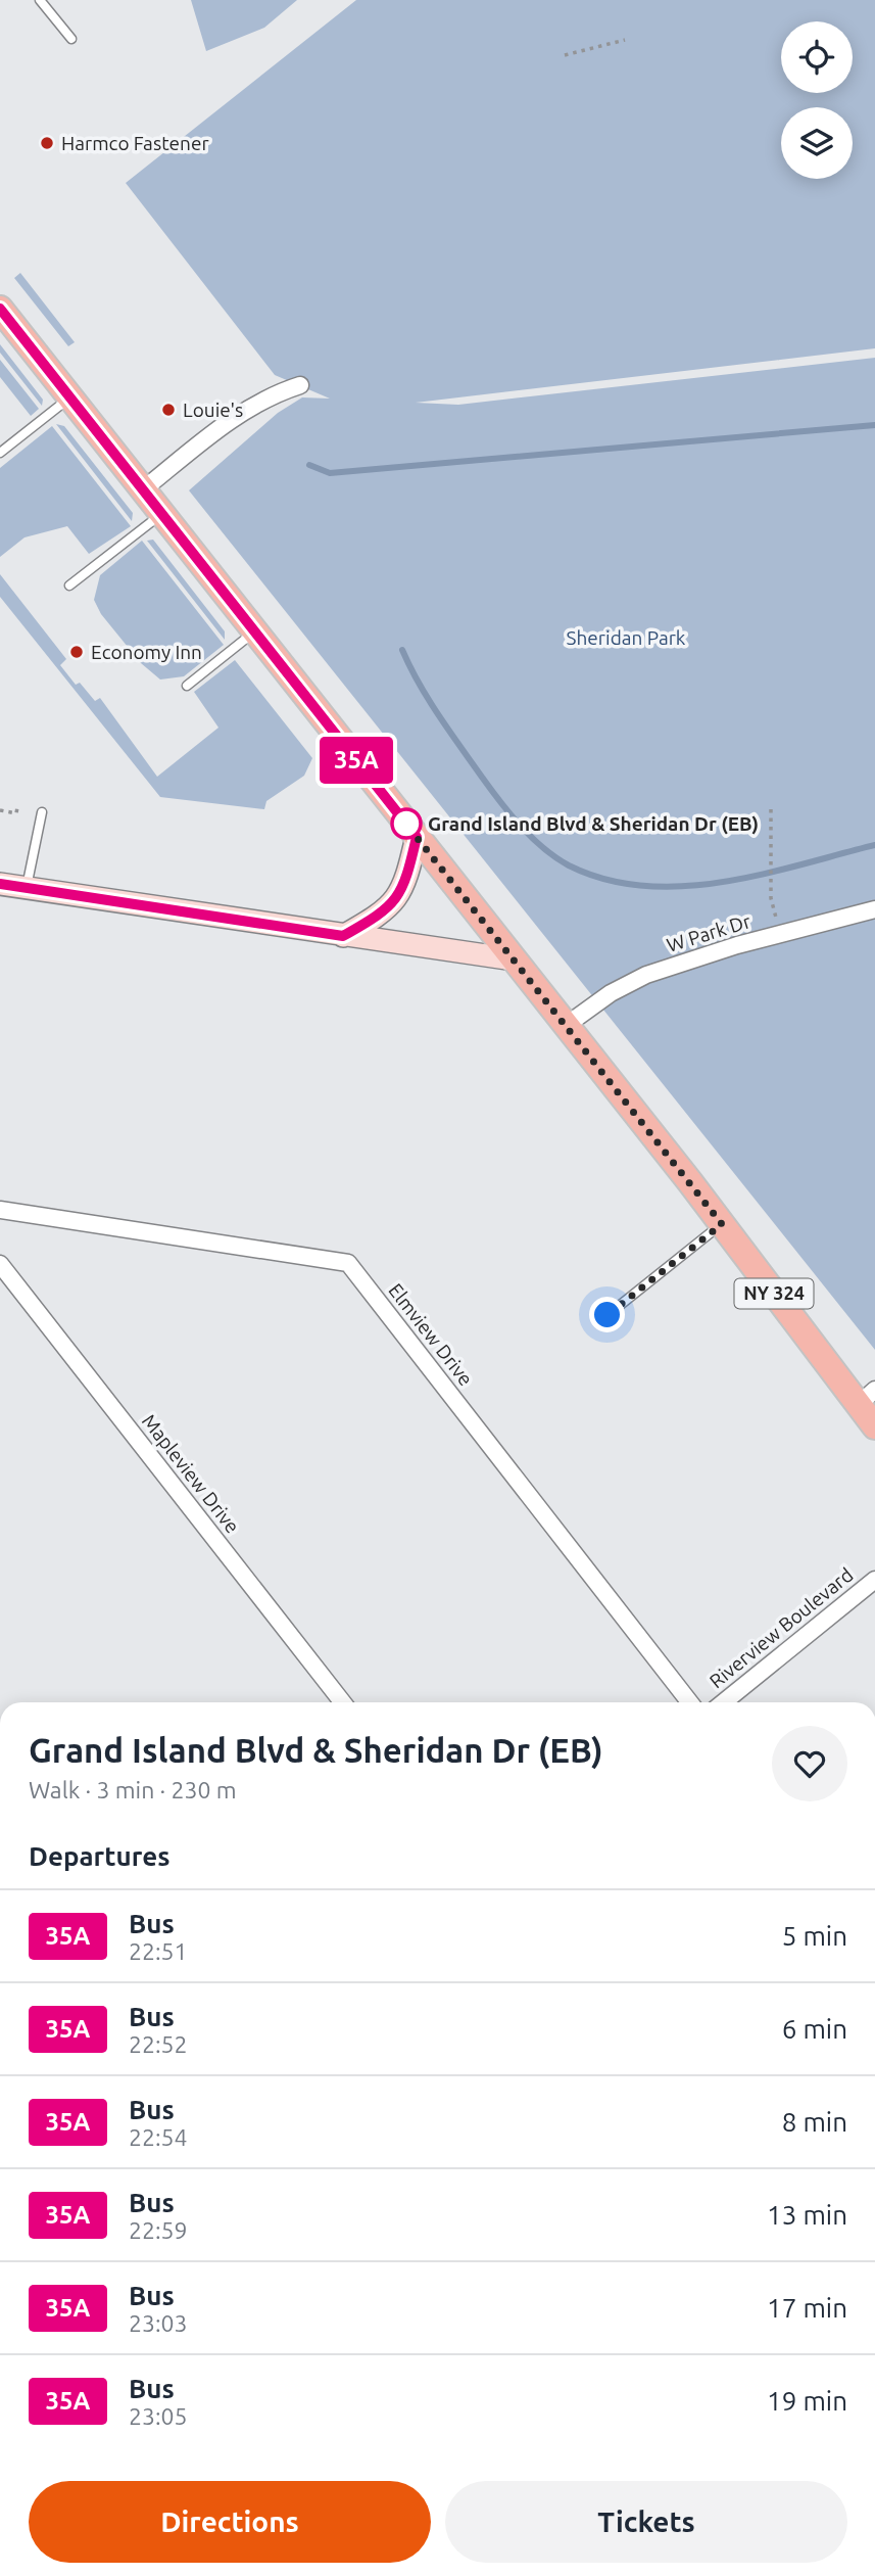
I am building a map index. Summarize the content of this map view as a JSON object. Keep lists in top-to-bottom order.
{
  "streets": {
    "main road": ["NY 324"],
    "street": [
      "W Park Dr",
      "Elmview Drive",
      "Mapleview Drive",
      "Riverview Boulevard"
    ]
  },
  "crossings": [
    ["W Park Dr", "NY 324"]
  ],
  "parks": ["Sheridan Park"],
  "places": [
    "Harmco Fastener",
    "Louie's",
    "Economy Inn",
    "Grand Island Blvd & Sheridan Dr (EB)"
  ],
  "lines": ["bus line 35A"],
  "page": {
    "on_map": "35A",
    "heading": [
      ["Grand Island Blvd & Sheridan Dr (EB)", "Walk · 3 min · 230 m"],
      "Departures"
    ],
    "list": [
      {
        "mark": "35A",
        "name": "Bus",
        "note": "22:51",
        "value": "5 min"
      },
      {
        "mark": "35A",
        "name": "Bus",
        "note": "22:52",
        "value": "6 min"
      },
      {
        "mark": "35A",
        "name": "Bus",
        "note": "22:54",
        "value": "8 min"
      },
      {
        "mark": "35A",
        "name": "Bus",
        "note": "22:59",
        "value": "13 min"
      },
      {
        "mark": "35A",
        "name": "Bus",
        "note": "23:03",
        "value": "17 min"
      },
      {
        "mark": "35A",
        "name": "Bus",
        "note": "23:05",
        "value": "19 min"
      }
    ],
    "buttons": ["Directions", "Tickets"]
  }
}
